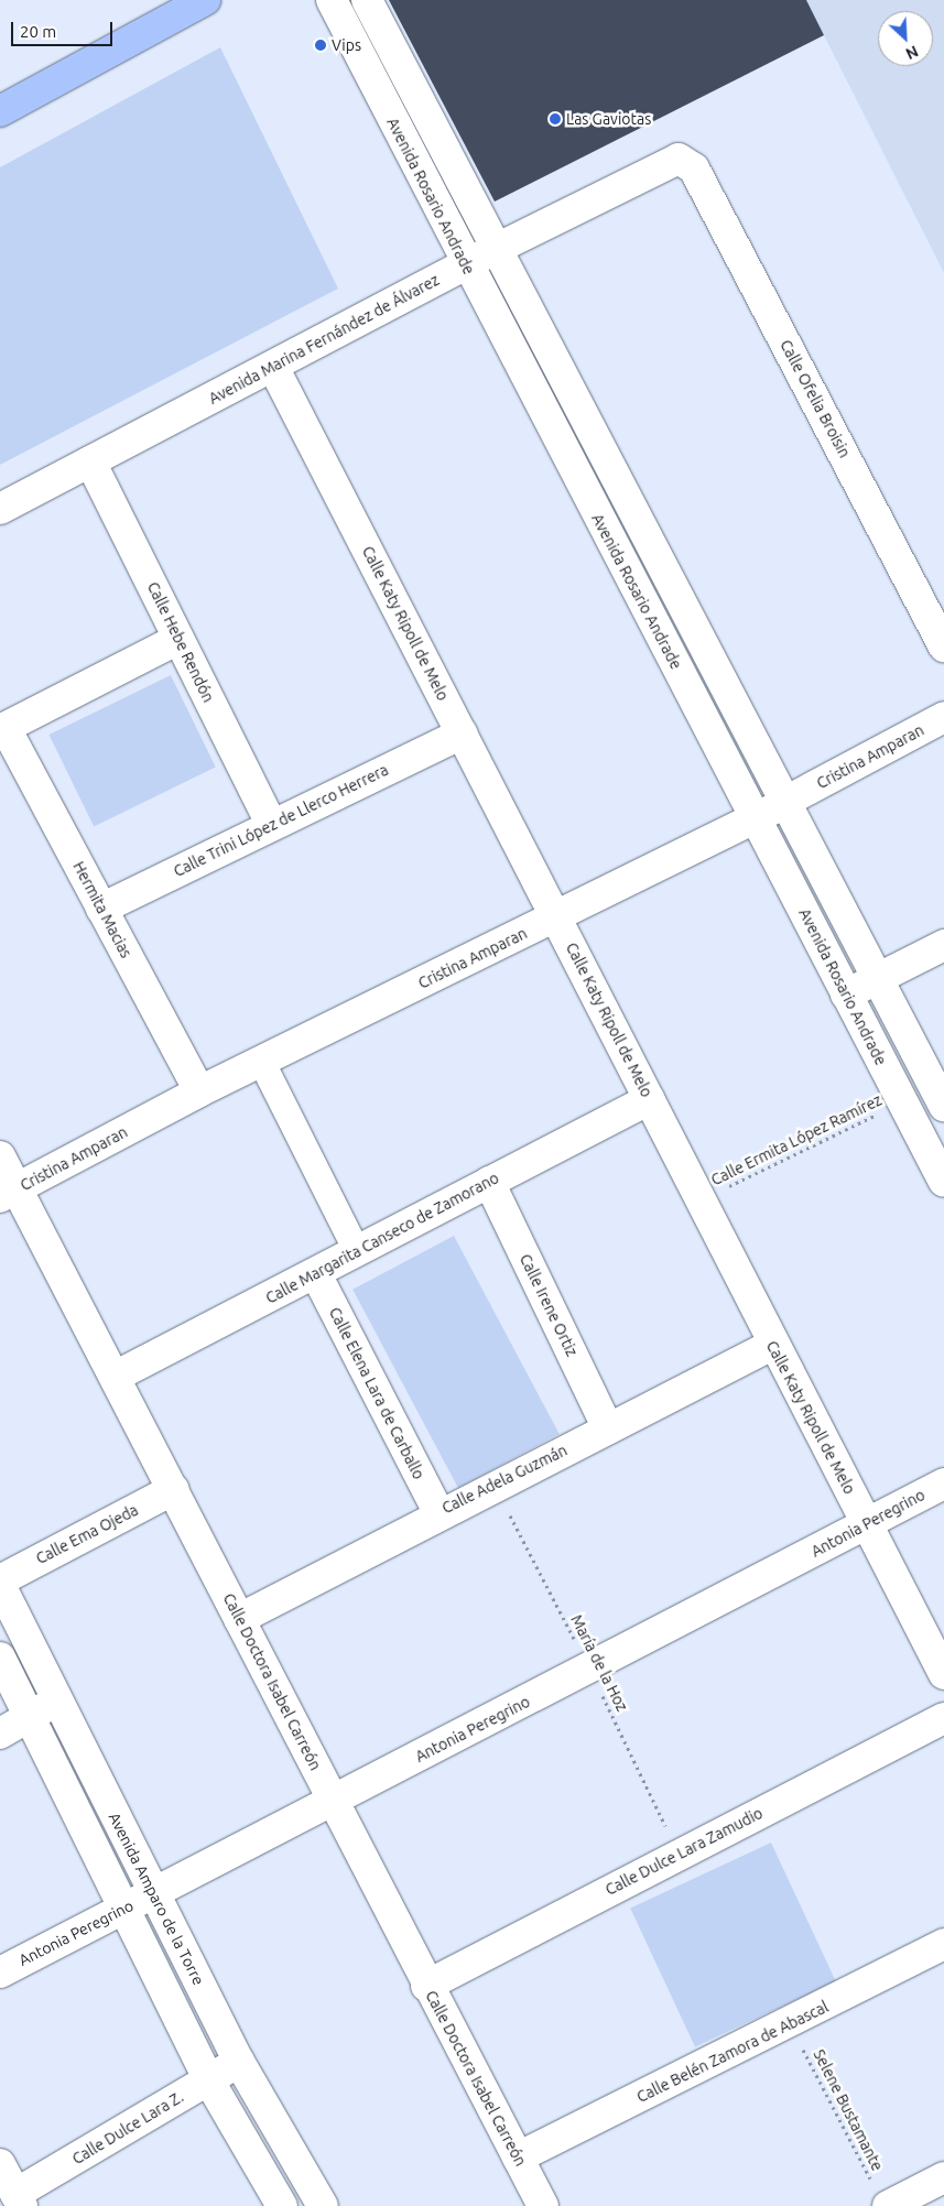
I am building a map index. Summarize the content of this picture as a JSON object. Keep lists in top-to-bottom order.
{
  "streets": {
    "street": [
      "Avenida Rosario Andrade",
      "Avenida Marina Fernández de Álvarez",
      "Calle Ofelia Broisin",
      "Calle Katy Ripoll de Melo",
      "Calle Hebe Rendón",
      "Cristina Amparan",
      "Calle Trini López de Llerco Herrera",
      "Hermita Macias",
      "Calle Margarita Canseco de Zamorano",
      "Calle Irene Ortiz",
      "Calle Elena Lara de Carballo",
      "Calle Adela Guzmán",
      "Antonia Peregrino",
      "Calle Ema Ojeda",
      "Calle Doctora Isabel Carreón",
      "Calle Dulce Lara Zamudio",
      "Avenida Amparo de la Torre",
      "Calle Belén Zamora de Abascal",
      "Calle Dulce Lara Z."
    ],
    "path": ["Calle Ermita López Ramírez", "María de la Hoz", "Selene Bustamante"]
  },
  "crossings": [
    ["Avenida Rosario Andrade", "Avenida Marina Fernández de Álvarez"],
    ["Avenida Rosario Andrade", "Cristina Amparan"],
    ["Avenida Rosario Andrade", "Calle Ermita López Ramírez"],
    ["Avenida Marina Fernández de Álvarez", "Calle Ofelia Broisin"],
    ["Avenida Marina Fernández de Álvarez", "Calle Katy Ripoll de Melo"],
    ["Avenida Marina Fernández de Álvarez", "Calle Hebe Rendón"],
    ["Calle Katy Ripoll de Melo", "Cristina Amparan"],
    ["Calle Katy Ripoll de Melo", "Calle Trini López de Llerco Herrera"],
    ["Calle Katy Ripoll de Melo", "Calle Ermita López Ramírez"],
    ["Calle Katy Ripoll de Melo", "Calle Margarita Canseco de Zamorano"],
    ["Calle Katy Ripoll de Melo", "Calle Adela Guzmán"],
    ["Calle Katy Ripoll de Melo", "Antonia Peregrino"],
    ["Calle Hebe Rendón", "Calle Trini López de Llerco Herrera"],
    ["Cristina Amparan", "Hermita Macias"],
    ["Cristina Amparan", "Calle Doctora Isabel Carreón"],
    ["Calle Trini López de Llerco Herrera", "Hermita Macias"],
    ["Calle Margarita Canseco de Zamorano", "Calle Irene Ortiz"],
    ["Calle Margarita Canseco de Zamorano", "Calle Elena Lara de Carballo"],
    ["Calle Margarita Canseco de Zamorano", "Calle Doctora Isabel Carreón"],
    ["Calle Irene Ortiz", "Calle Adela Guzmán"],
    ["Calle Elena Lara de Carballo", "Calle Adela Guzmán"],
    ["Calle Adela Guzmán", "María de la Hoz"],
    ["Calle Adela Guzmán", "Calle Doctora Isabel Carreón"],
    ["Antonia Peregrino", "María de la Hoz"],
    ["Antonia Peregrino", "Calle Doctora Isabel Carreón"],
    ["Antonia Peregrino", "Avenida Amparo de la Torre"],
    ["Calle Ema Ojeda", "Calle Doctora Isabel Carreón"],
    ["María de la Hoz", "Calle Dulce Lara Zamudio"],
    ["Calle Doctora Isabel Carreón", "Calle Dulce Lara Zamudio"],
    ["Calle Doctora Isabel Carreón", "Calle Belén Zamora de Abascal"],
    ["Avenida Amparo de la Torre", "Calle Dulce Lara Z."],
    ["Calle Belén Zamora de Abascal", "Selene Bustamante"]
  ],
  "places": ["Vips", "Las Gaviotas"],
  "scale_bar": "20 m",
  "north": "bottom right"
}
